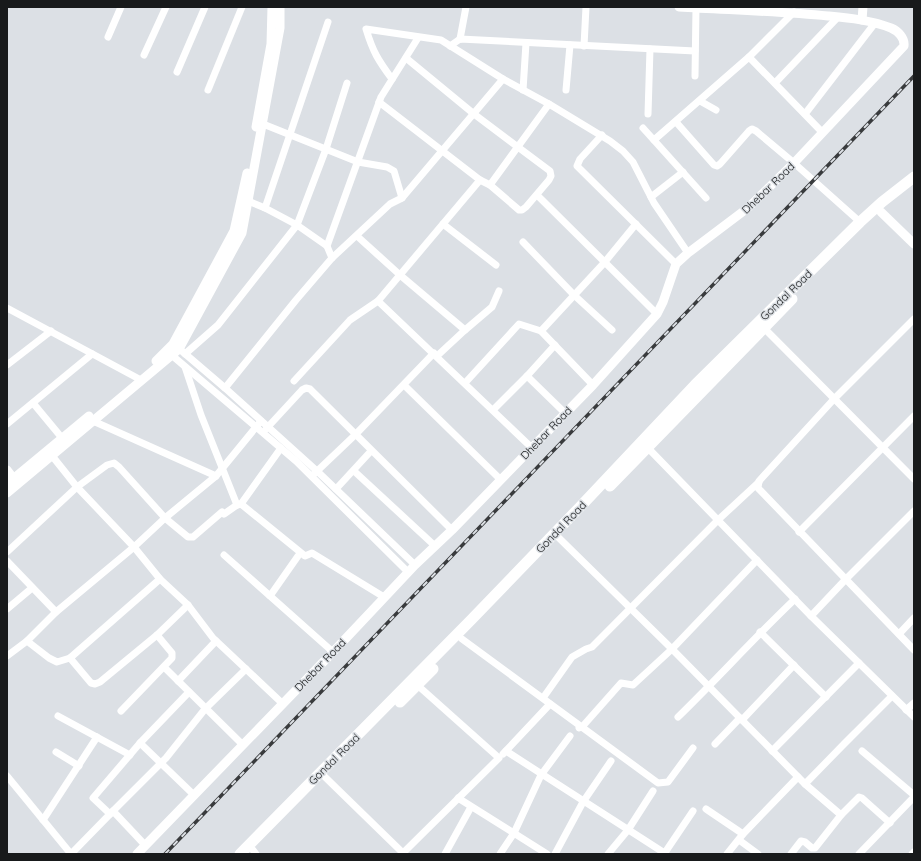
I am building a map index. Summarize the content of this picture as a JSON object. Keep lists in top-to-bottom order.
{
  "streets": {
    "main road": ["Gondal Road"],
    "street": ["Dhebar Road"]
  }
}
